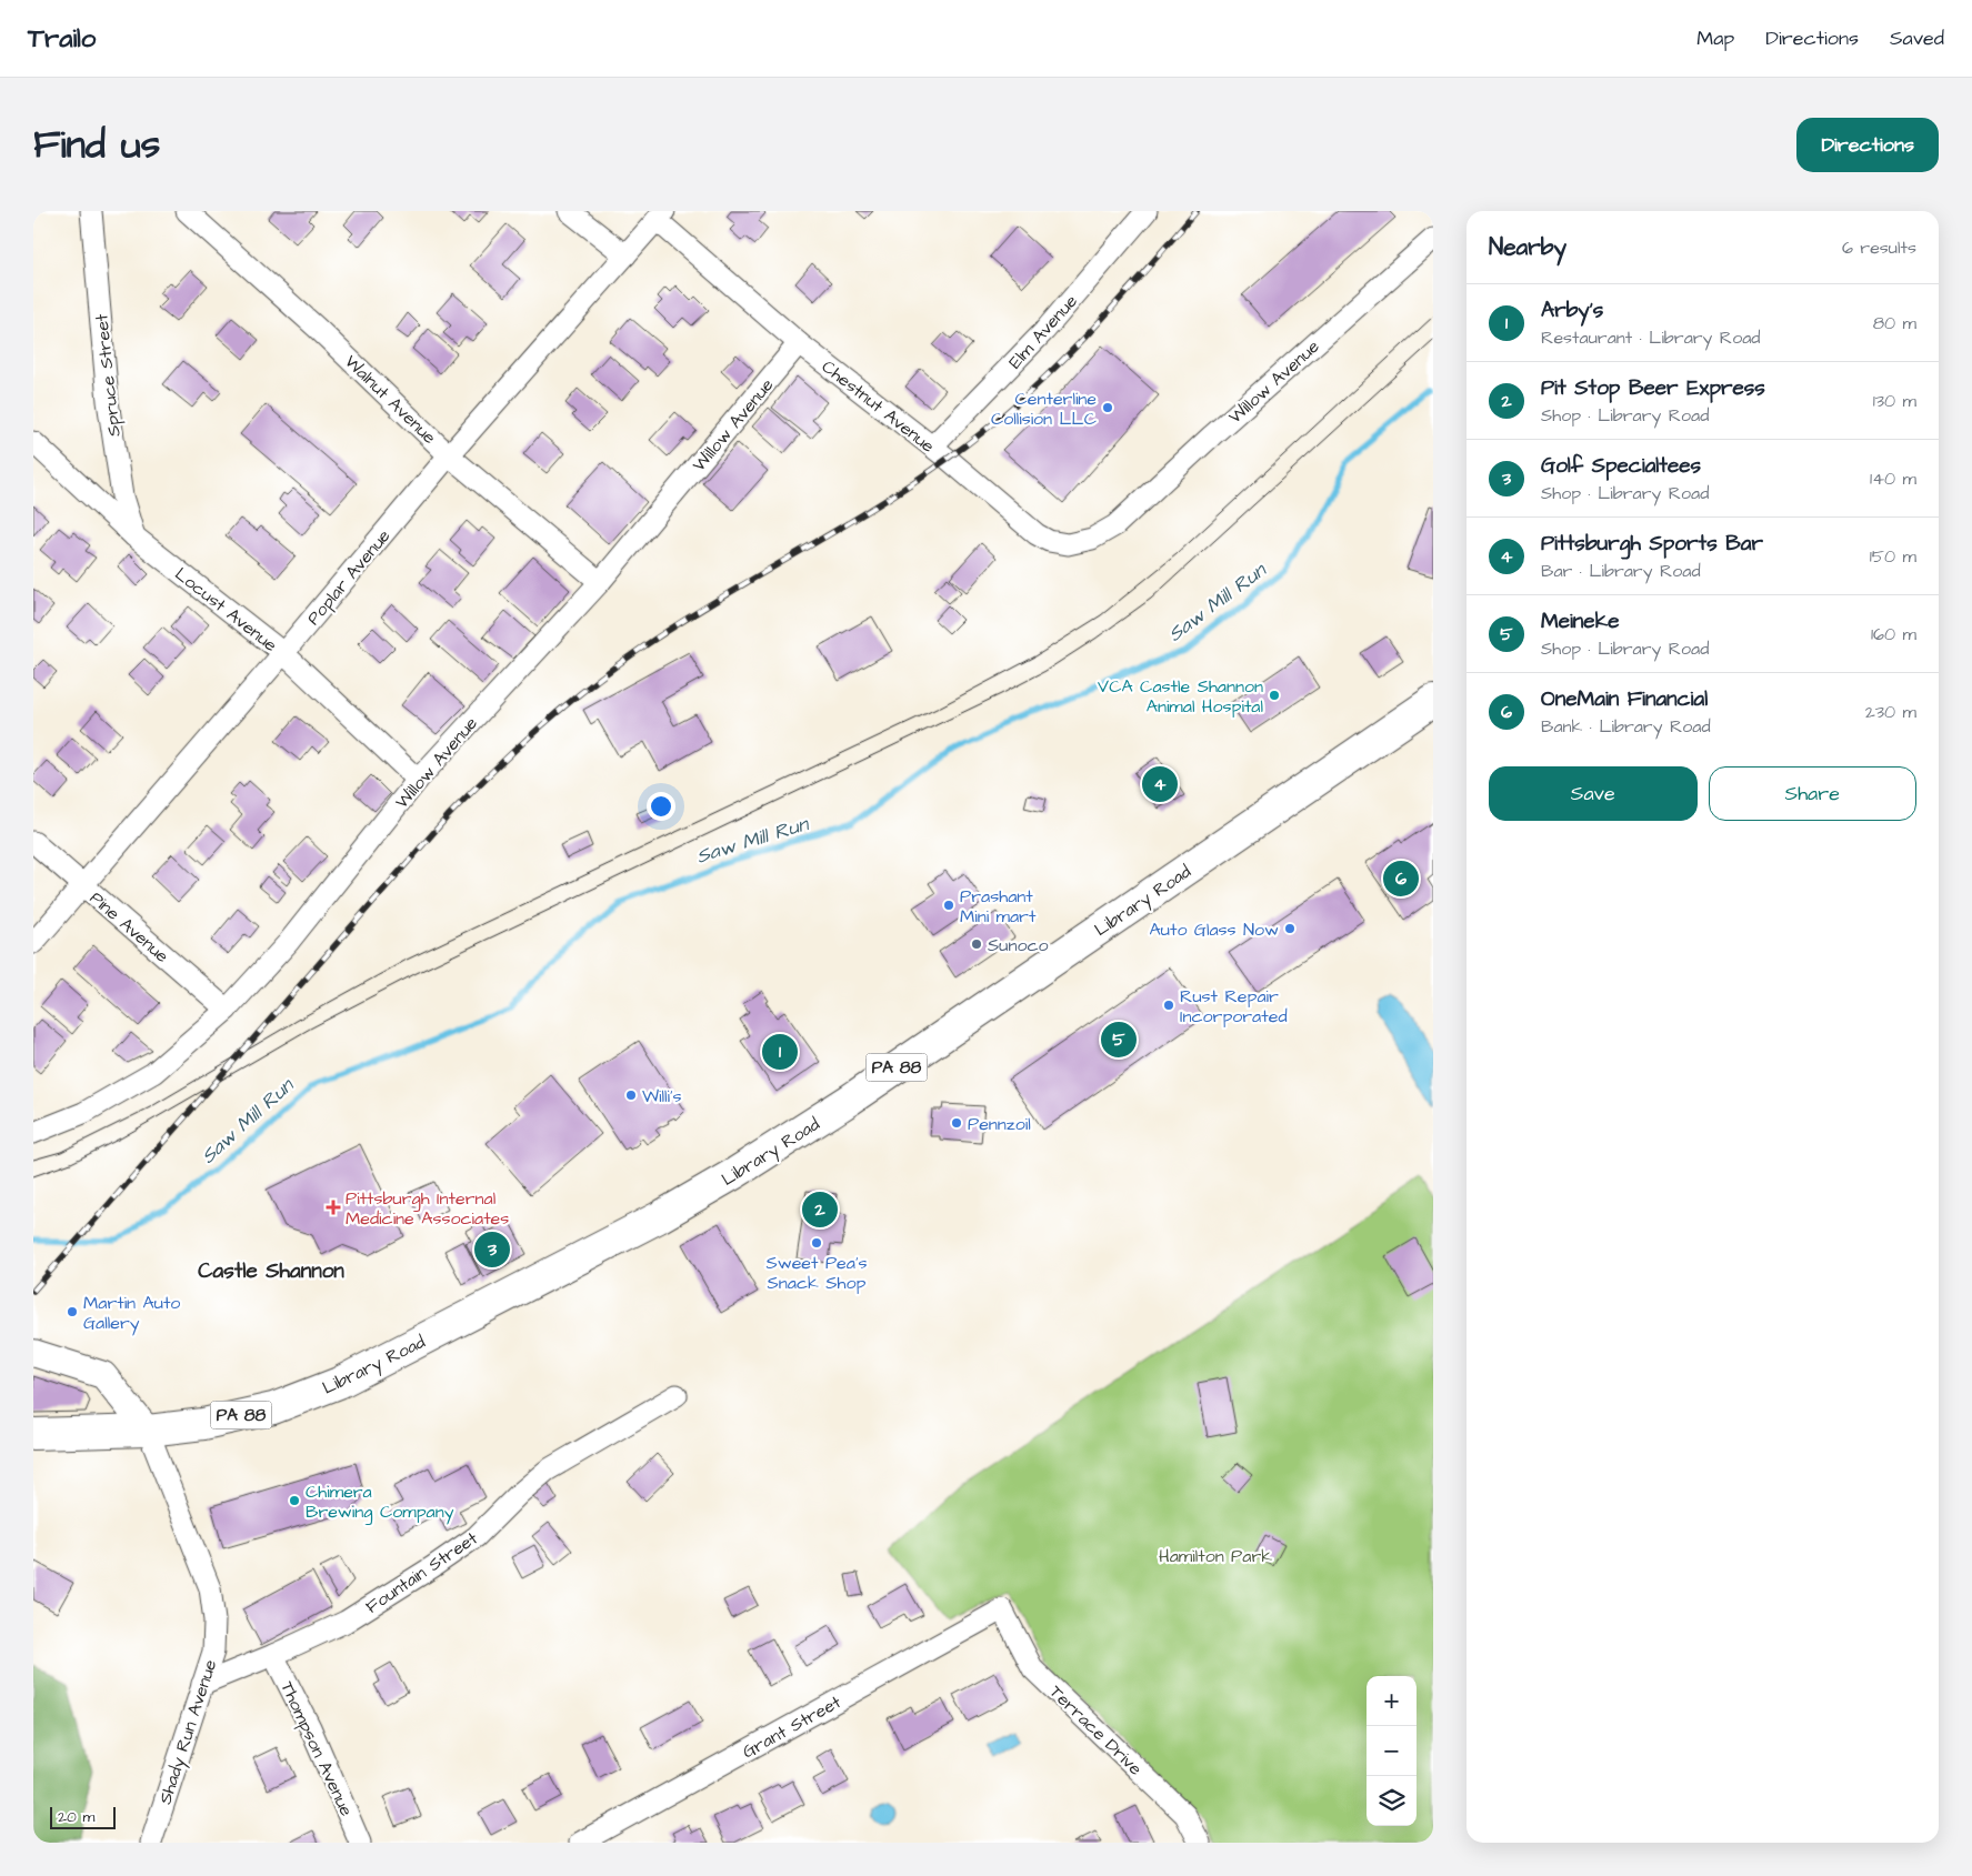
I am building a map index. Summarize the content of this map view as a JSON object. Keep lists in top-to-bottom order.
{
  "streets": {
    "main road": ["Library Road", "PA 88"],
    "street": [
      "Elm Avenue",
      "Spruce Street",
      "Willow Avenue",
      "Walnut Avenue",
      "Chestnut Avenue",
      "Poplar Avenue",
      "Locust Avenue",
      "Pine Avenue",
      "Fountain Street",
      "Grant Street",
      "Terrace Drive",
      "Shady Run Avenue",
      "Thompson Avenue"
    ]
  },
  "crossings": [
    ["Elm Avenue", "Chestnut Avenue"],
    ["Spruce Street", "Locust Avenue"],
    ["Willow Avenue", "Walnut Avenue"],
    ["Willow Avenue", "Chestnut Avenue"],
    ["Willow Avenue", "Locust Avenue"],
    ["Willow Avenue", "Pine Avenue"],
    ["Walnut Avenue", "Poplar Avenue"],
    ["Chestnut Avenue", "Poplar Avenue"],
    ["Poplar Avenue", "Locust Avenue"],
    ["Poplar Avenue", "Pine Avenue"],
    ["Library Road", "Shady Run Avenue"],
    ["Fountain Street", "Shady Run Avenue"],
    ["Fountain Street", "Thompson Avenue"],
    ["Grant Street", "Terrace Drive"]
  ],
  "districts": ["Castle Shannon"],
  "water": ["Saw Mill Run"],
  "parks": ["Hamilton Park"],
  "places": {
    "other": [
      "Centerline Collision LLC",
      "VCA Castle Shannon Animal Hospital",
      "Prashant Mini mart",
      "Auto Glass Now",
      "Sunoco",
      "Rust Repair Incorporated",
      "Willi's",
      "Pennzoil",
      "Sweet Pea's Snack Shop",
      "Martin Auto Gallery",
      "Chimera Brewing Company"
    ],
    "health": ["Pittsburgh Internal Medicine Associates"]
  },
  "scale_bar": "20 m",
  "page": {
    "header": "Trailo",
    "nav": ["Map", "Directions", "Saved"],
    "title": "Find us",
    "buttons": [
      "Directions",
      ["Save", "Share"]
    ],
    "heading": ["Nearby", "6 results"],
    "list": [
      {
        "mark": "1",
        "name": "Arby's",
        "note": "Restaurant · Library Road",
        "value": "80 m"
      },
      {
        "mark": "2",
        "name": "Pit Stop Beer Express",
        "note": "Shop · Library Road",
        "value": "130 m"
      },
      {
        "mark": "3",
        "name": "Golf Specialtees",
        "note": "Shop · Library Road",
        "value": "140 m"
      },
      {
        "mark": "4",
        "name": "Pittsburgh Sports Bar",
        "note": "Bar · Library Road",
        "value": "150 m"
      },
      {
        "mark": "5",
        "name": "Meineke",
        "note": "Shop · Library Road",
        "value": "160 m"
      },
      {
        "mark": "6",
        "name": "OneMain Financial",
        "note": "Bank · Library Road",
        "value": "230 m"
      }
    ],
    "pins": [
      "4",
      "6",
      "5",
      "1",
      "2",
      "3"
    ],
    "map_buttons": ["+", "−"],
    "scale": "20 m"
  }
}
